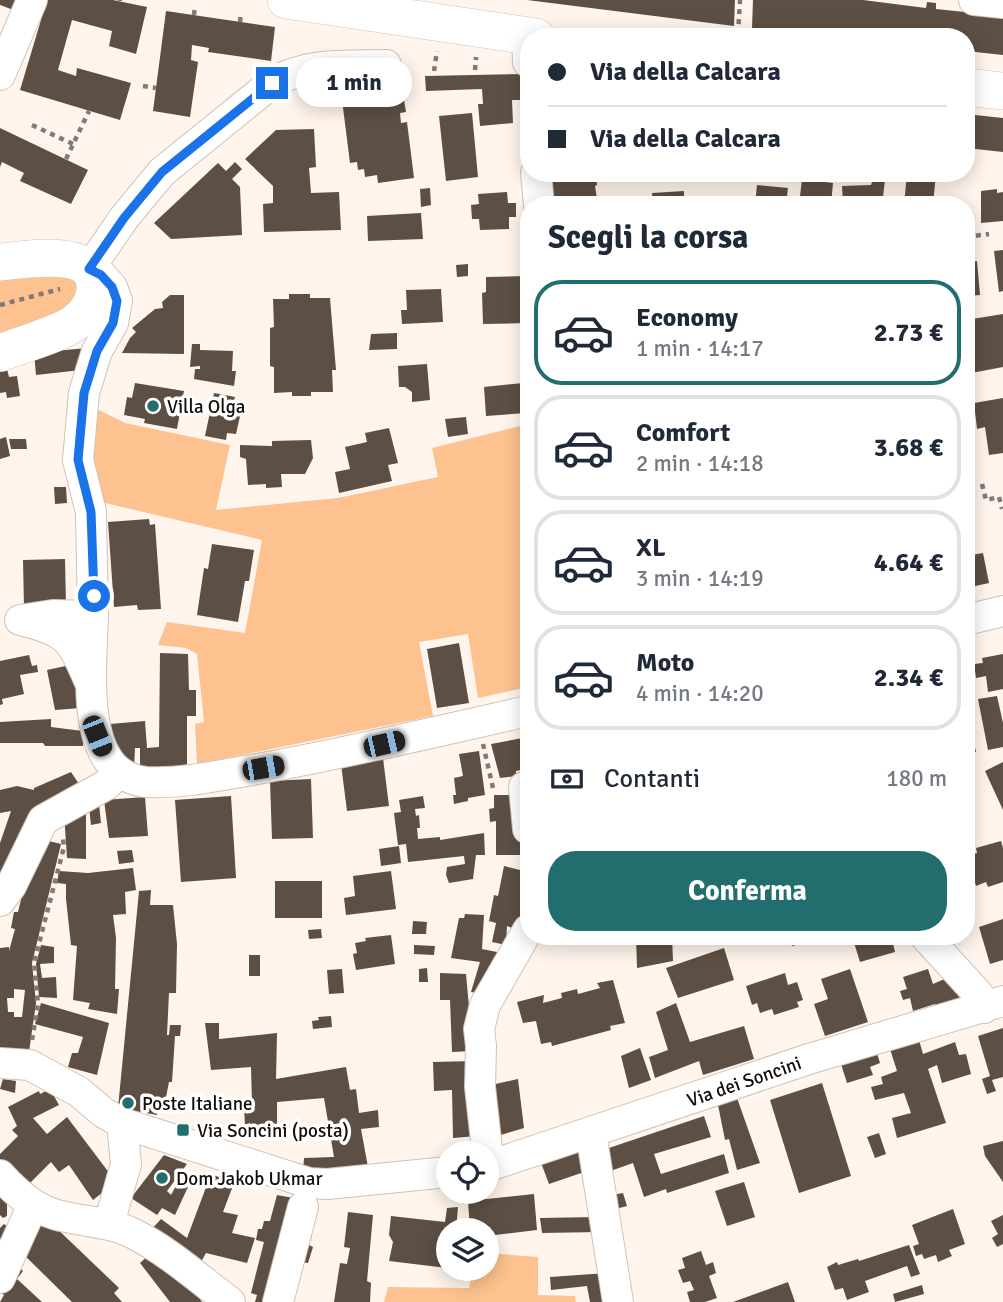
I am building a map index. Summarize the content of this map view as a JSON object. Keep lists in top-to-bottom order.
{
  "streets": {
    "street": ["Via dei Soncini"]
  },
  "places": {
    "other": ["Villa Olga", "Poste Italiane", "Dom Jakob Ukmar"],
    "transit": ["Via Soncini (posta)"]
  },
  "page": {
    "banner": ["Via della Calcara", "Via della Calcara"],
    "bubble": "1 min",
    "heading": "Scegli la corsa",
    "list": [
      {
        "name": "Economy",
        "note": "1 min · 14:17",
        "value": "2.73 €"
      },
      {
        "name": "Comfort",
        "note": "2 min · 14:18",
        "value": "3.68 €"
      },
      {
        "name": "XL",
        "note": "3 min · 14:19",
        "value": "4.64 €"
      },
      {
        "name": "Moto",
        "note": "4 min · 14:20",
        "value": "2.34 €"
      }
    ],
    "pay": ["Contanti", "180 m"],
    "buttons": "Conferma"
  }
}
